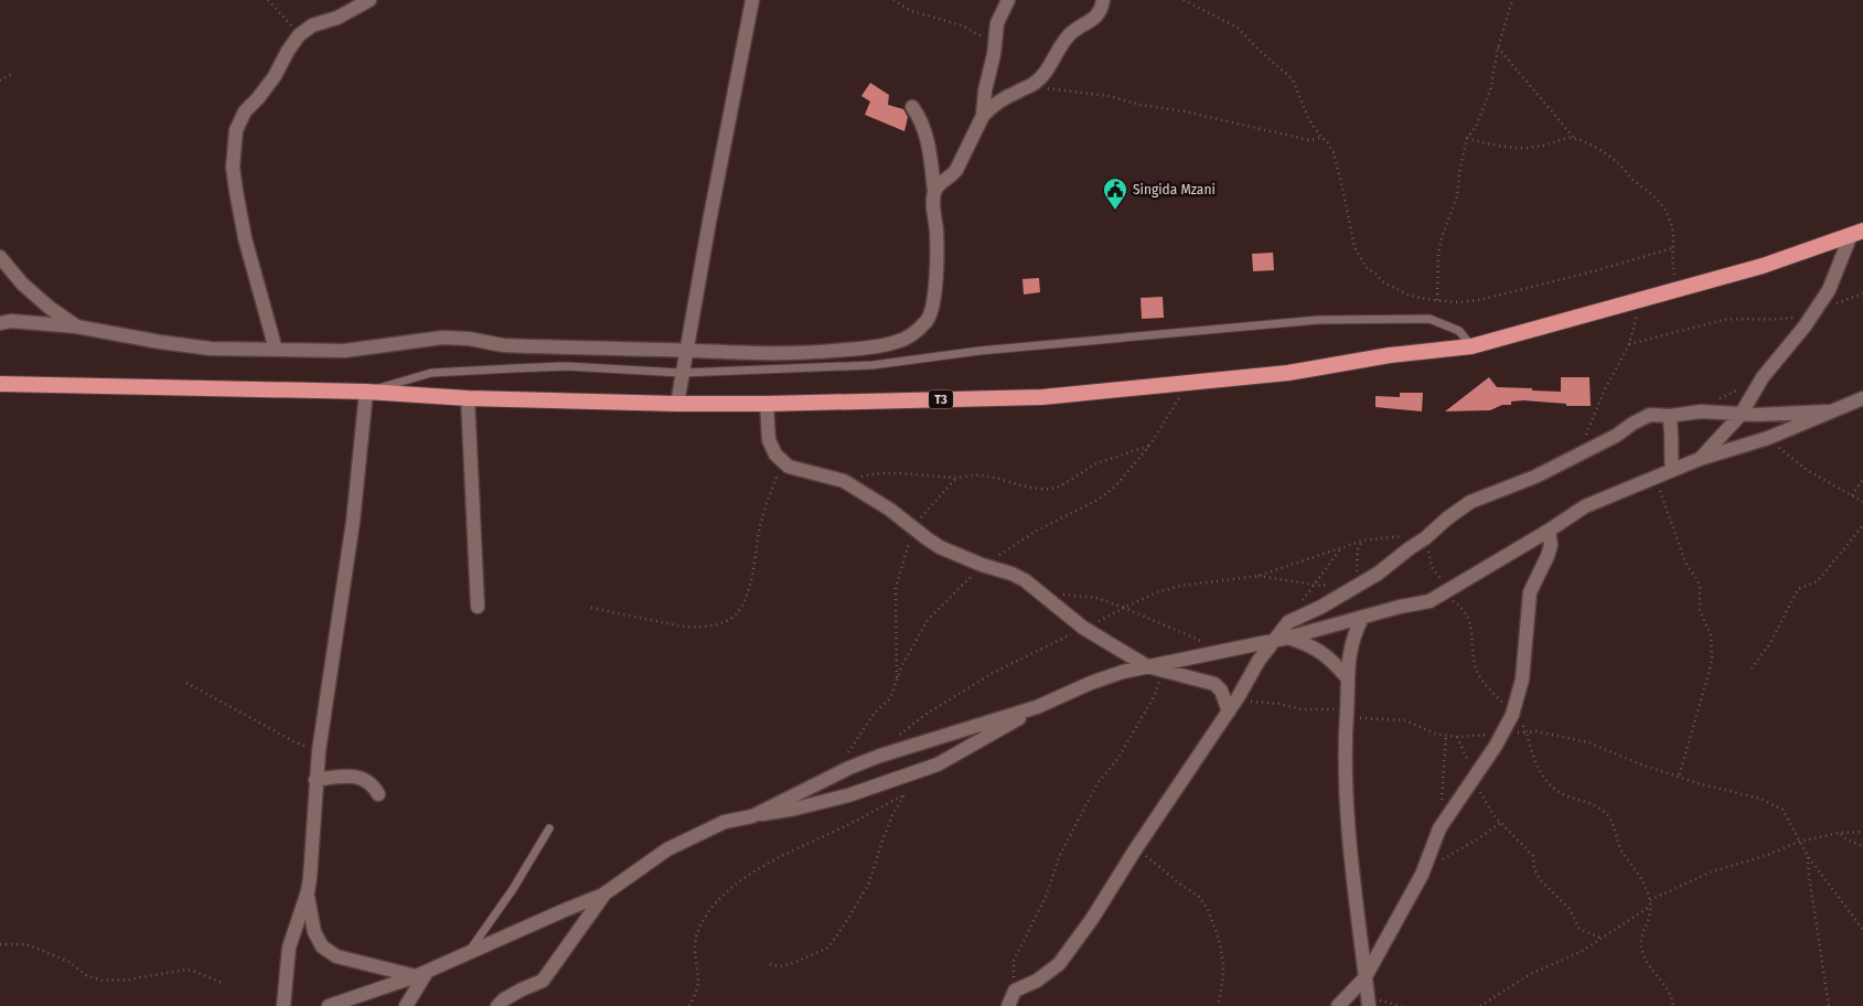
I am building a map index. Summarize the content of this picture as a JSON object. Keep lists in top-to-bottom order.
{
  "streets": {
    "highway": ["T3"]
  },
  "places": {
    "public building": ["Singida Mzani"]
  }
}
